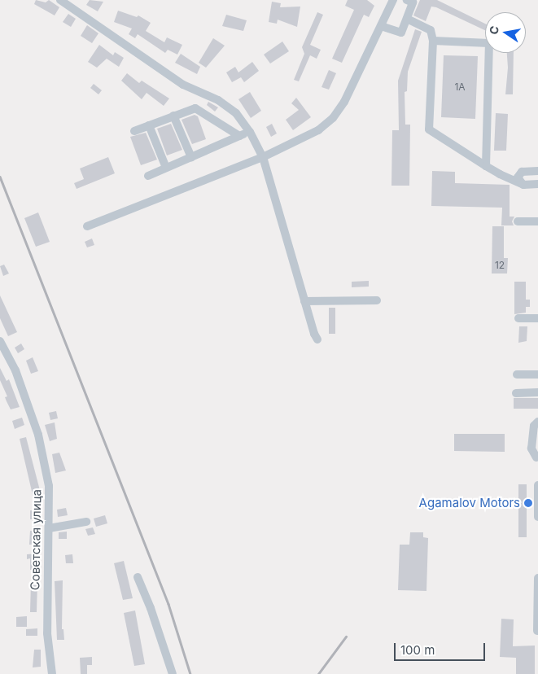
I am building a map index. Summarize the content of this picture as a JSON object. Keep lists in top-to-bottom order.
{
  "streets": {
    "street": ["Советская улица"]
  },
  "places": ["Agamalov Motors"],
  "house_numbers": ["1А", "12"],
  "scale_bar": "100 m",
  "north": "left"
}
